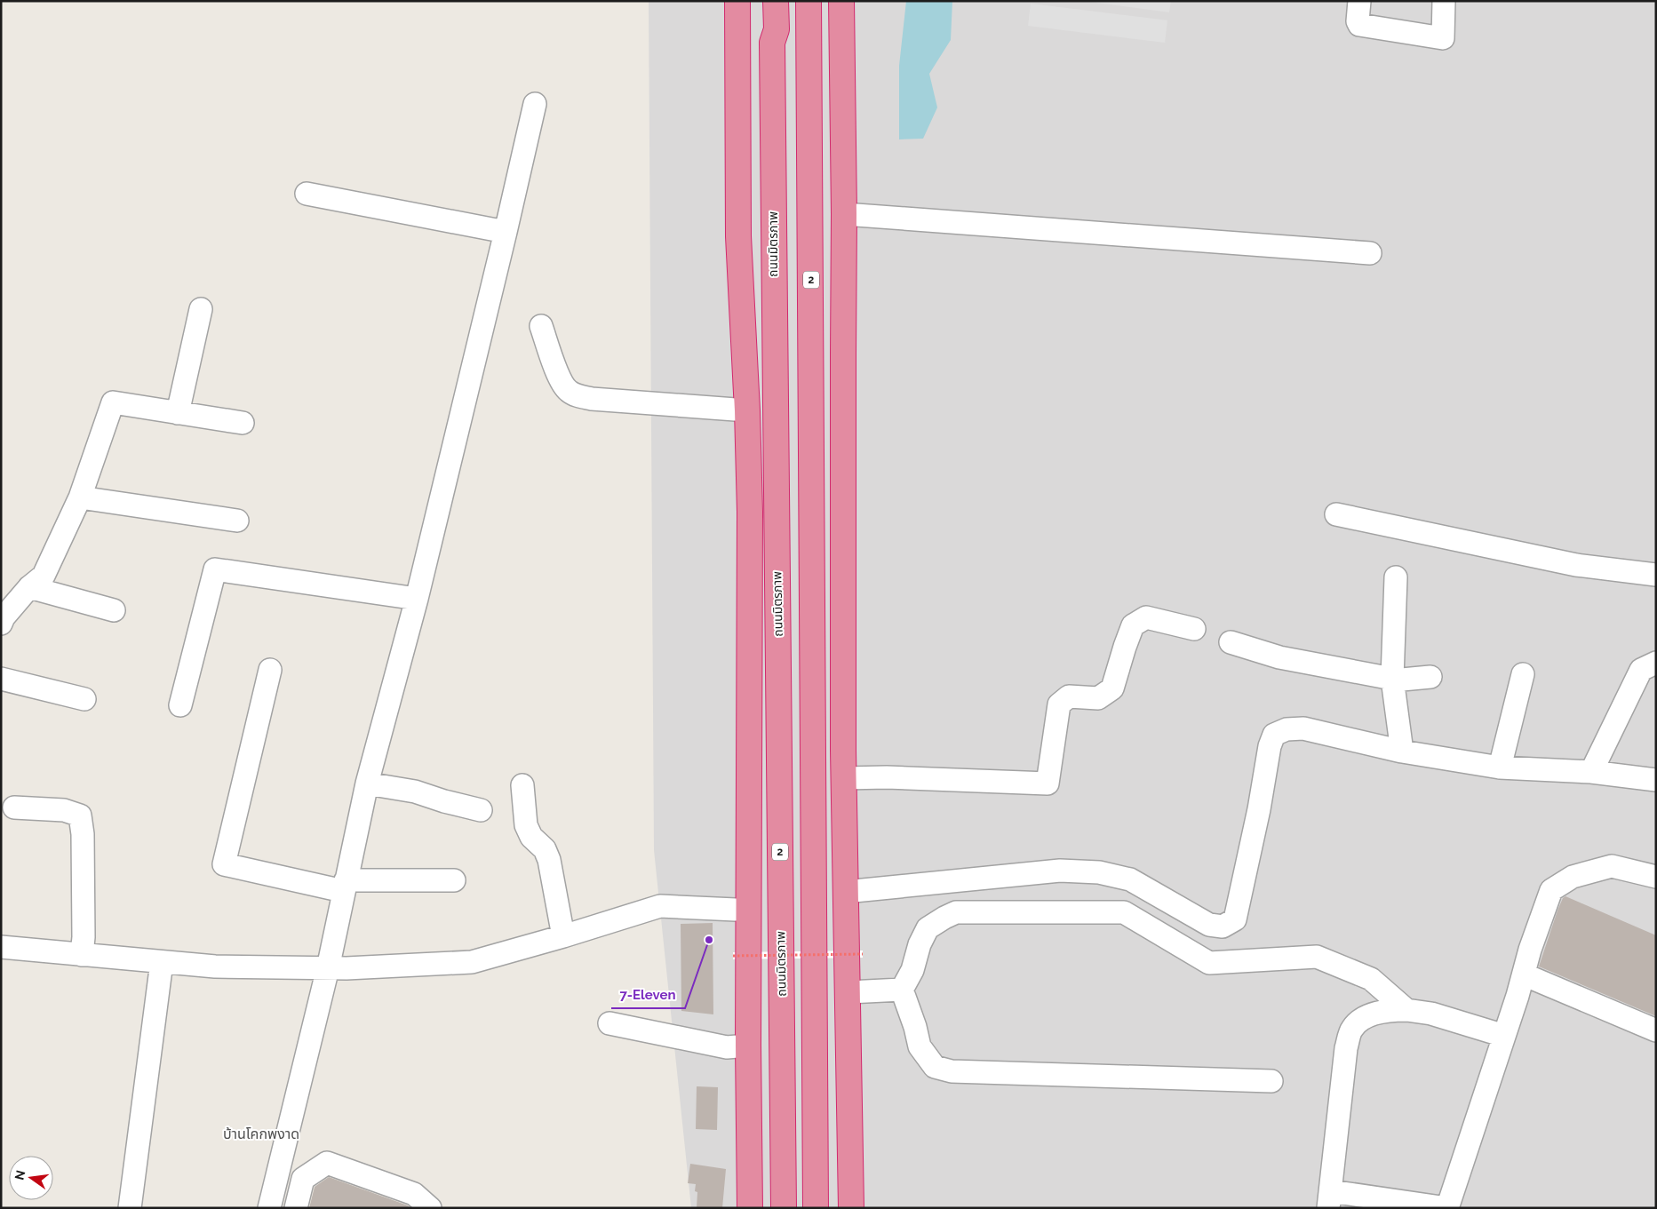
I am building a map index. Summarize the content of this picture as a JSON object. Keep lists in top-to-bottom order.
{
  "streets": {
    "highway": ["ถนนมิตรภาพ", "2"]
  },
  "districts": ["บ้านโคกพงาด"],
  "places": ["7-Eleven"],
  "north": "left"
}
